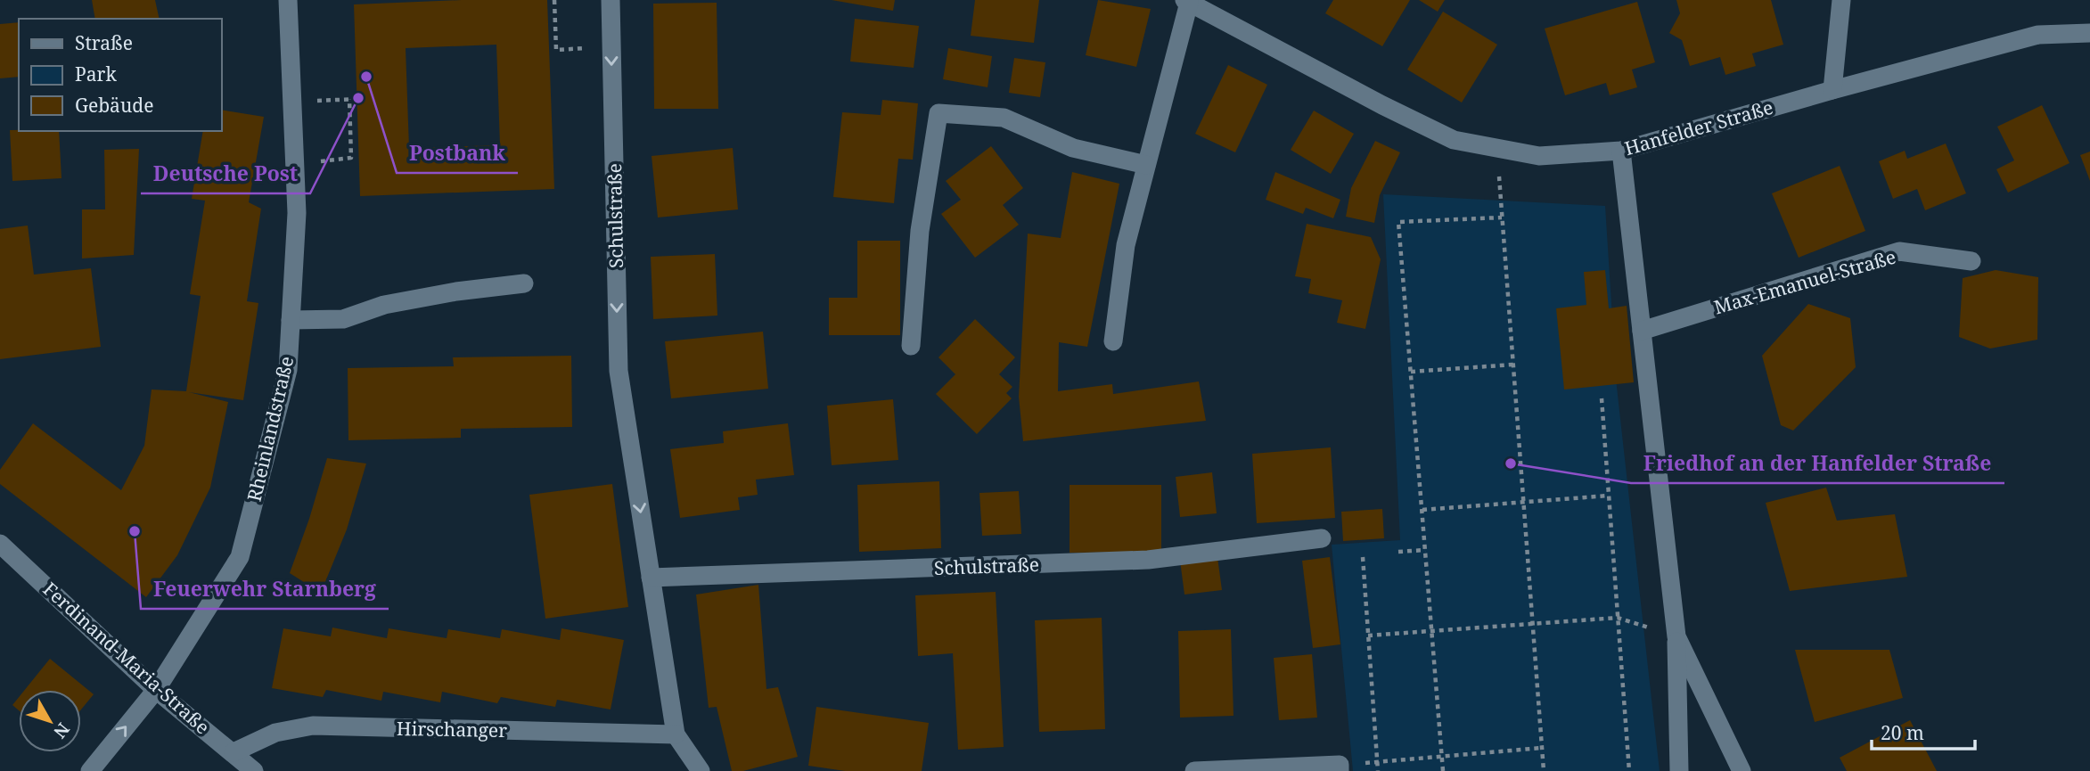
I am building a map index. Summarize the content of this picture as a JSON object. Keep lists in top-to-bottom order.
{
  "streets": {
    "street": [
      "Hanfelder Straße",
      "Schulstraße",
      "Max-Emanuel-Straße",
      "Rheinlandstraße",
      "Ferdinand-Maria-Straße",
      "Hirschanger"
    ]
  },
  "crossings": [
    ["Schulstraße", "Hirschanger"],
    ["Rheinlandstraße", "Ferdinand-Maria-Straße"],
    ["Ferdinand-Maria-Straße", "Hirschanger"]
  ],
  "one_way": ["Schulstraße"],
  "places": [
    "Postbank",
    "Deutsche Post",
    "Friedhof an der Hanfelder Straße",
    "Feuerwehr Starnberg"
  ],
  "legend": ["Straße", "Park", "Gebäude"],
  "scale_bar": "20 m",
  "north": "bottom right"
}
